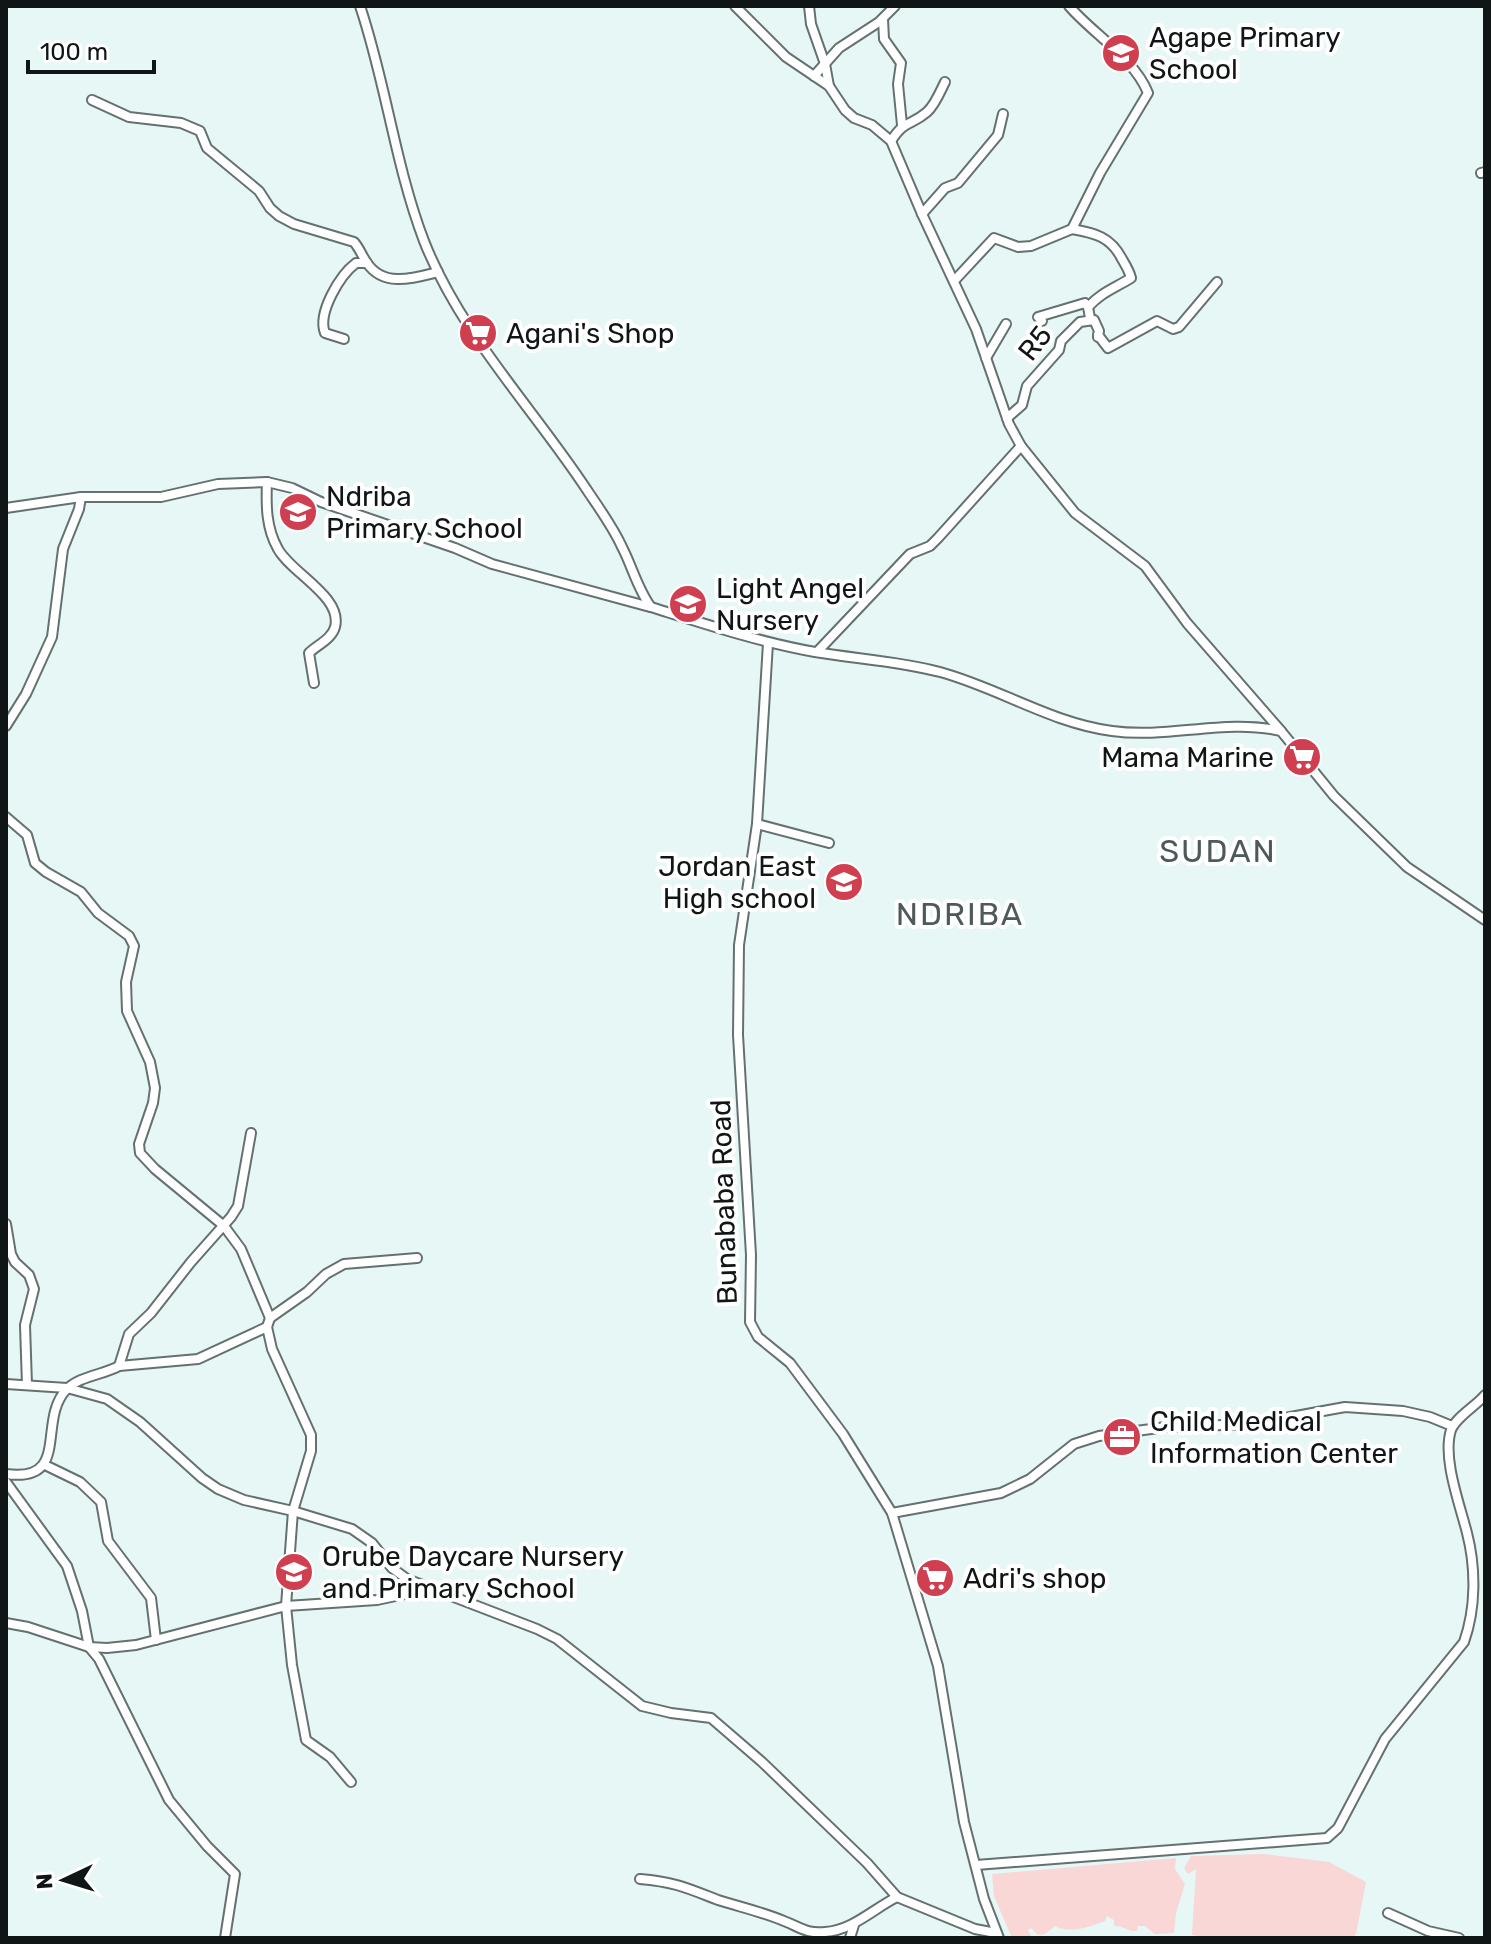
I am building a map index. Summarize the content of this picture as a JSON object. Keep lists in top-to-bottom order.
{
  "streets": {
    "street": ["R5", "Bunababa Road"]
  },
  "districts": ["SUDAN", "NDRIBA"],
  "places": {
    "school or university": [
      "Agape Primary School",
      "Ndriba Primary School",
      "Light Angel Nursery",
      "Jordan East High school",
      "Orube Daycare Nursery and Primary School"
    ],
    "supermarket": ["Agani's Shop", "Mama Marine", "Adri's shop"],
    "office": ["Child Medical Information Center"]
  },
  "scale_bar": "100 m",
  "north": "left"
}
